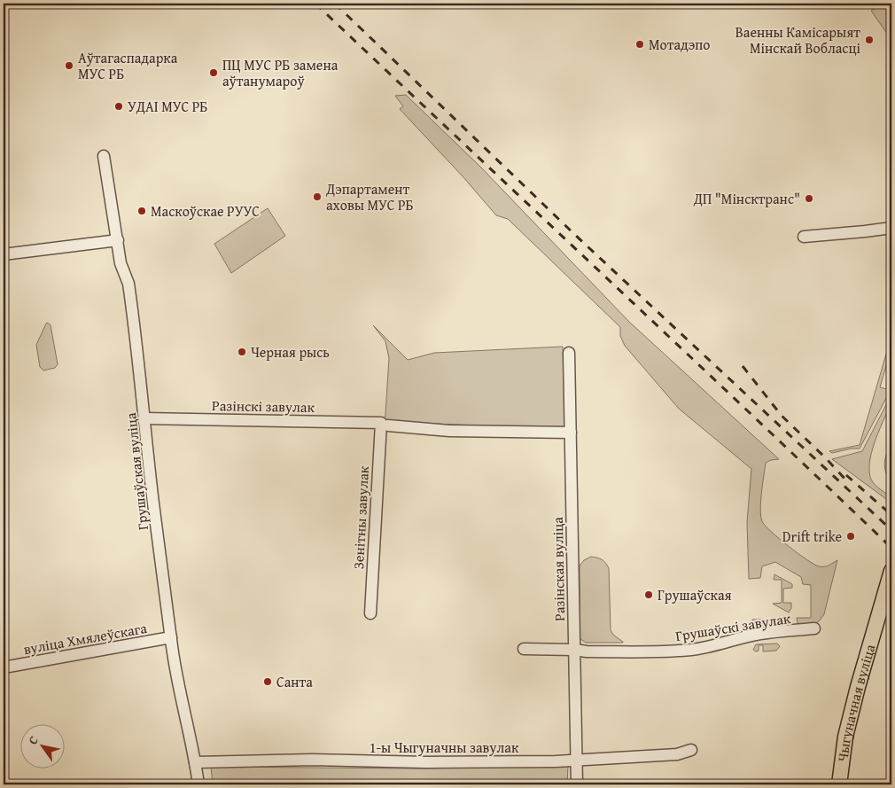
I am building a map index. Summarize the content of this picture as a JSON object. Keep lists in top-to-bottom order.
{
  "streets": {
    "main road": ["Чыгуначная вуліца"],
    "street": [
      "Разінскі завулак",
      "Грушаўская вуліца",
      "Зенітны завулак",
      "Разінская вуліца",
      "Грушаўскі завулак",
      "вуліца Хмялеўскага",
      "1-ы Чыгуначны завулак"
    ]
  },
  "crossings": [
    ["Разінскі завулак", "Грушаўская вуліца"],
    ["Разінскі завулак", "Зенітны завулак"],
    ["Разінскі завулак", "Разінская вуліца"],
    ["Грушаўская вуліца", "вуліца Хмялеўскага"],
    ["Грушаўская вуліца", "1-ы Чыгуначны завулак"],
    ["Разінская вуліца", "Грушаўскі завулак"],
    ["Разінская вуліца", "1-ы Чыгуначны завулак"]
  ],
  "places": [
    "Ваенны Камісарыят Мінскай Вобласці",
    "Мотадэпо",
    "Аўтагаспадарка МУС РБ",
    "ПЦ МУС РБ замена аўтанумароў",
    "УДАІ МУС РБ",
    "Дэпартамент аховы МУС РБ",
    "ДП \"Мінсктранс\"",
    "Маскоўскае РУУС",
    "Черная рысь",
    "Drift trike",
    "Грушаўская",
    "Санта"
  ],
  "north": "top left"
}
